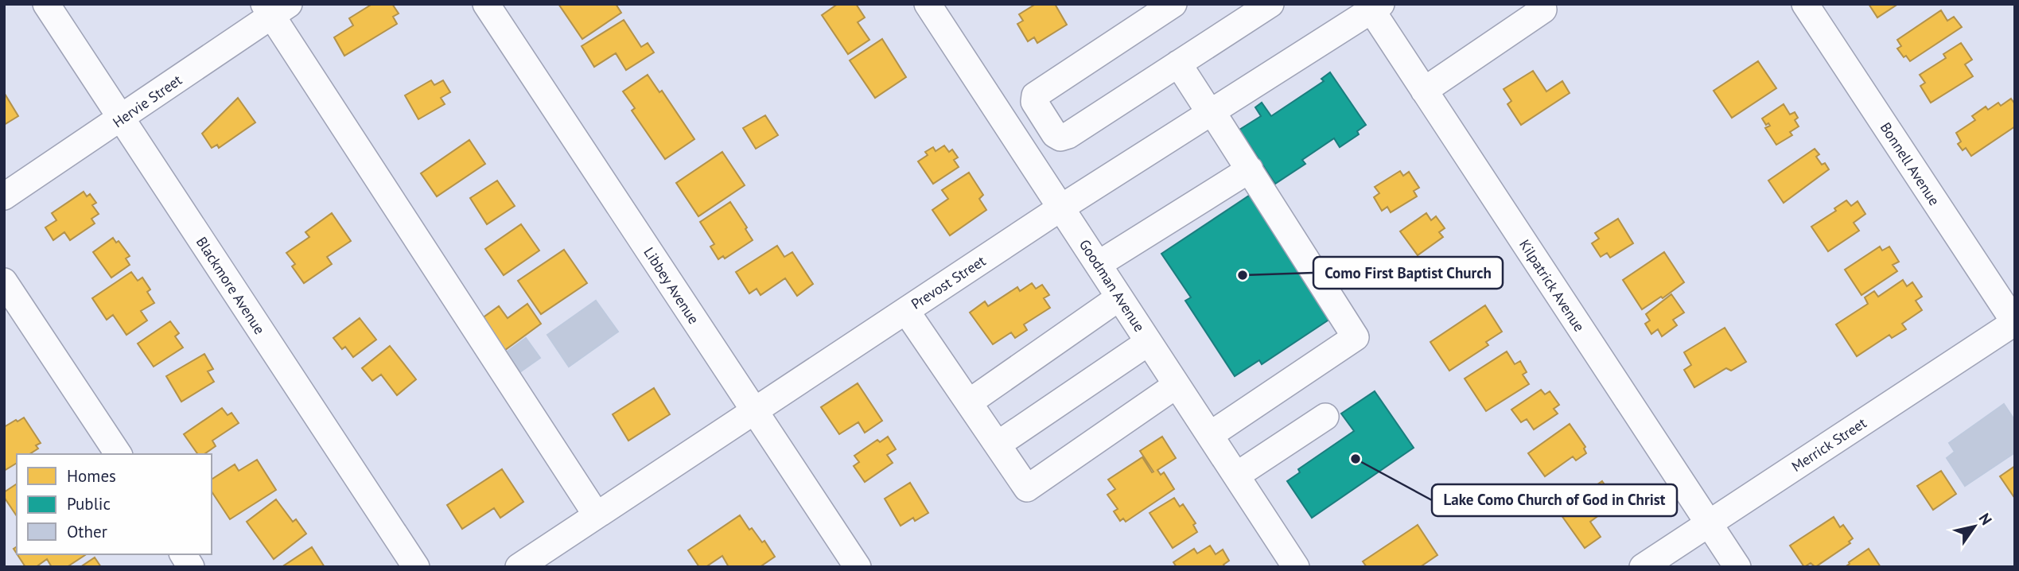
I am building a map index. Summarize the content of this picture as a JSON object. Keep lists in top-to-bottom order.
{
  "streets": {
    "street": [
      "Hervie Street",
      "Bonnell Avenue",
      "Prevost Street",
      "Blackmore Avenue",
      "Libbey Avenue",
      "Goodman Avenue",
      "Kilpatrick Avenue",
      "Merrick Street"
    ]
  },
  "crossings": [
    ["Hervie Street", "Blackmore Avenue"],
    ["Bonnell Avenue", "Merrick Street"],
    ["Prevost Street", "Libbey Avenue"],
    ["Prevost Street", "Goodman Avenue"],
    ["Prevost Street", "Kilpatrick Avenue"],
    ["Kilpatrick Avenue", "Merrick Street"]
  ],
  "places": ["Como First Baptist Church", "Lake Como Church of God in Christ"],
  "legend": ["Homes", "Public", "Other"],
  "north": "top right"
}
